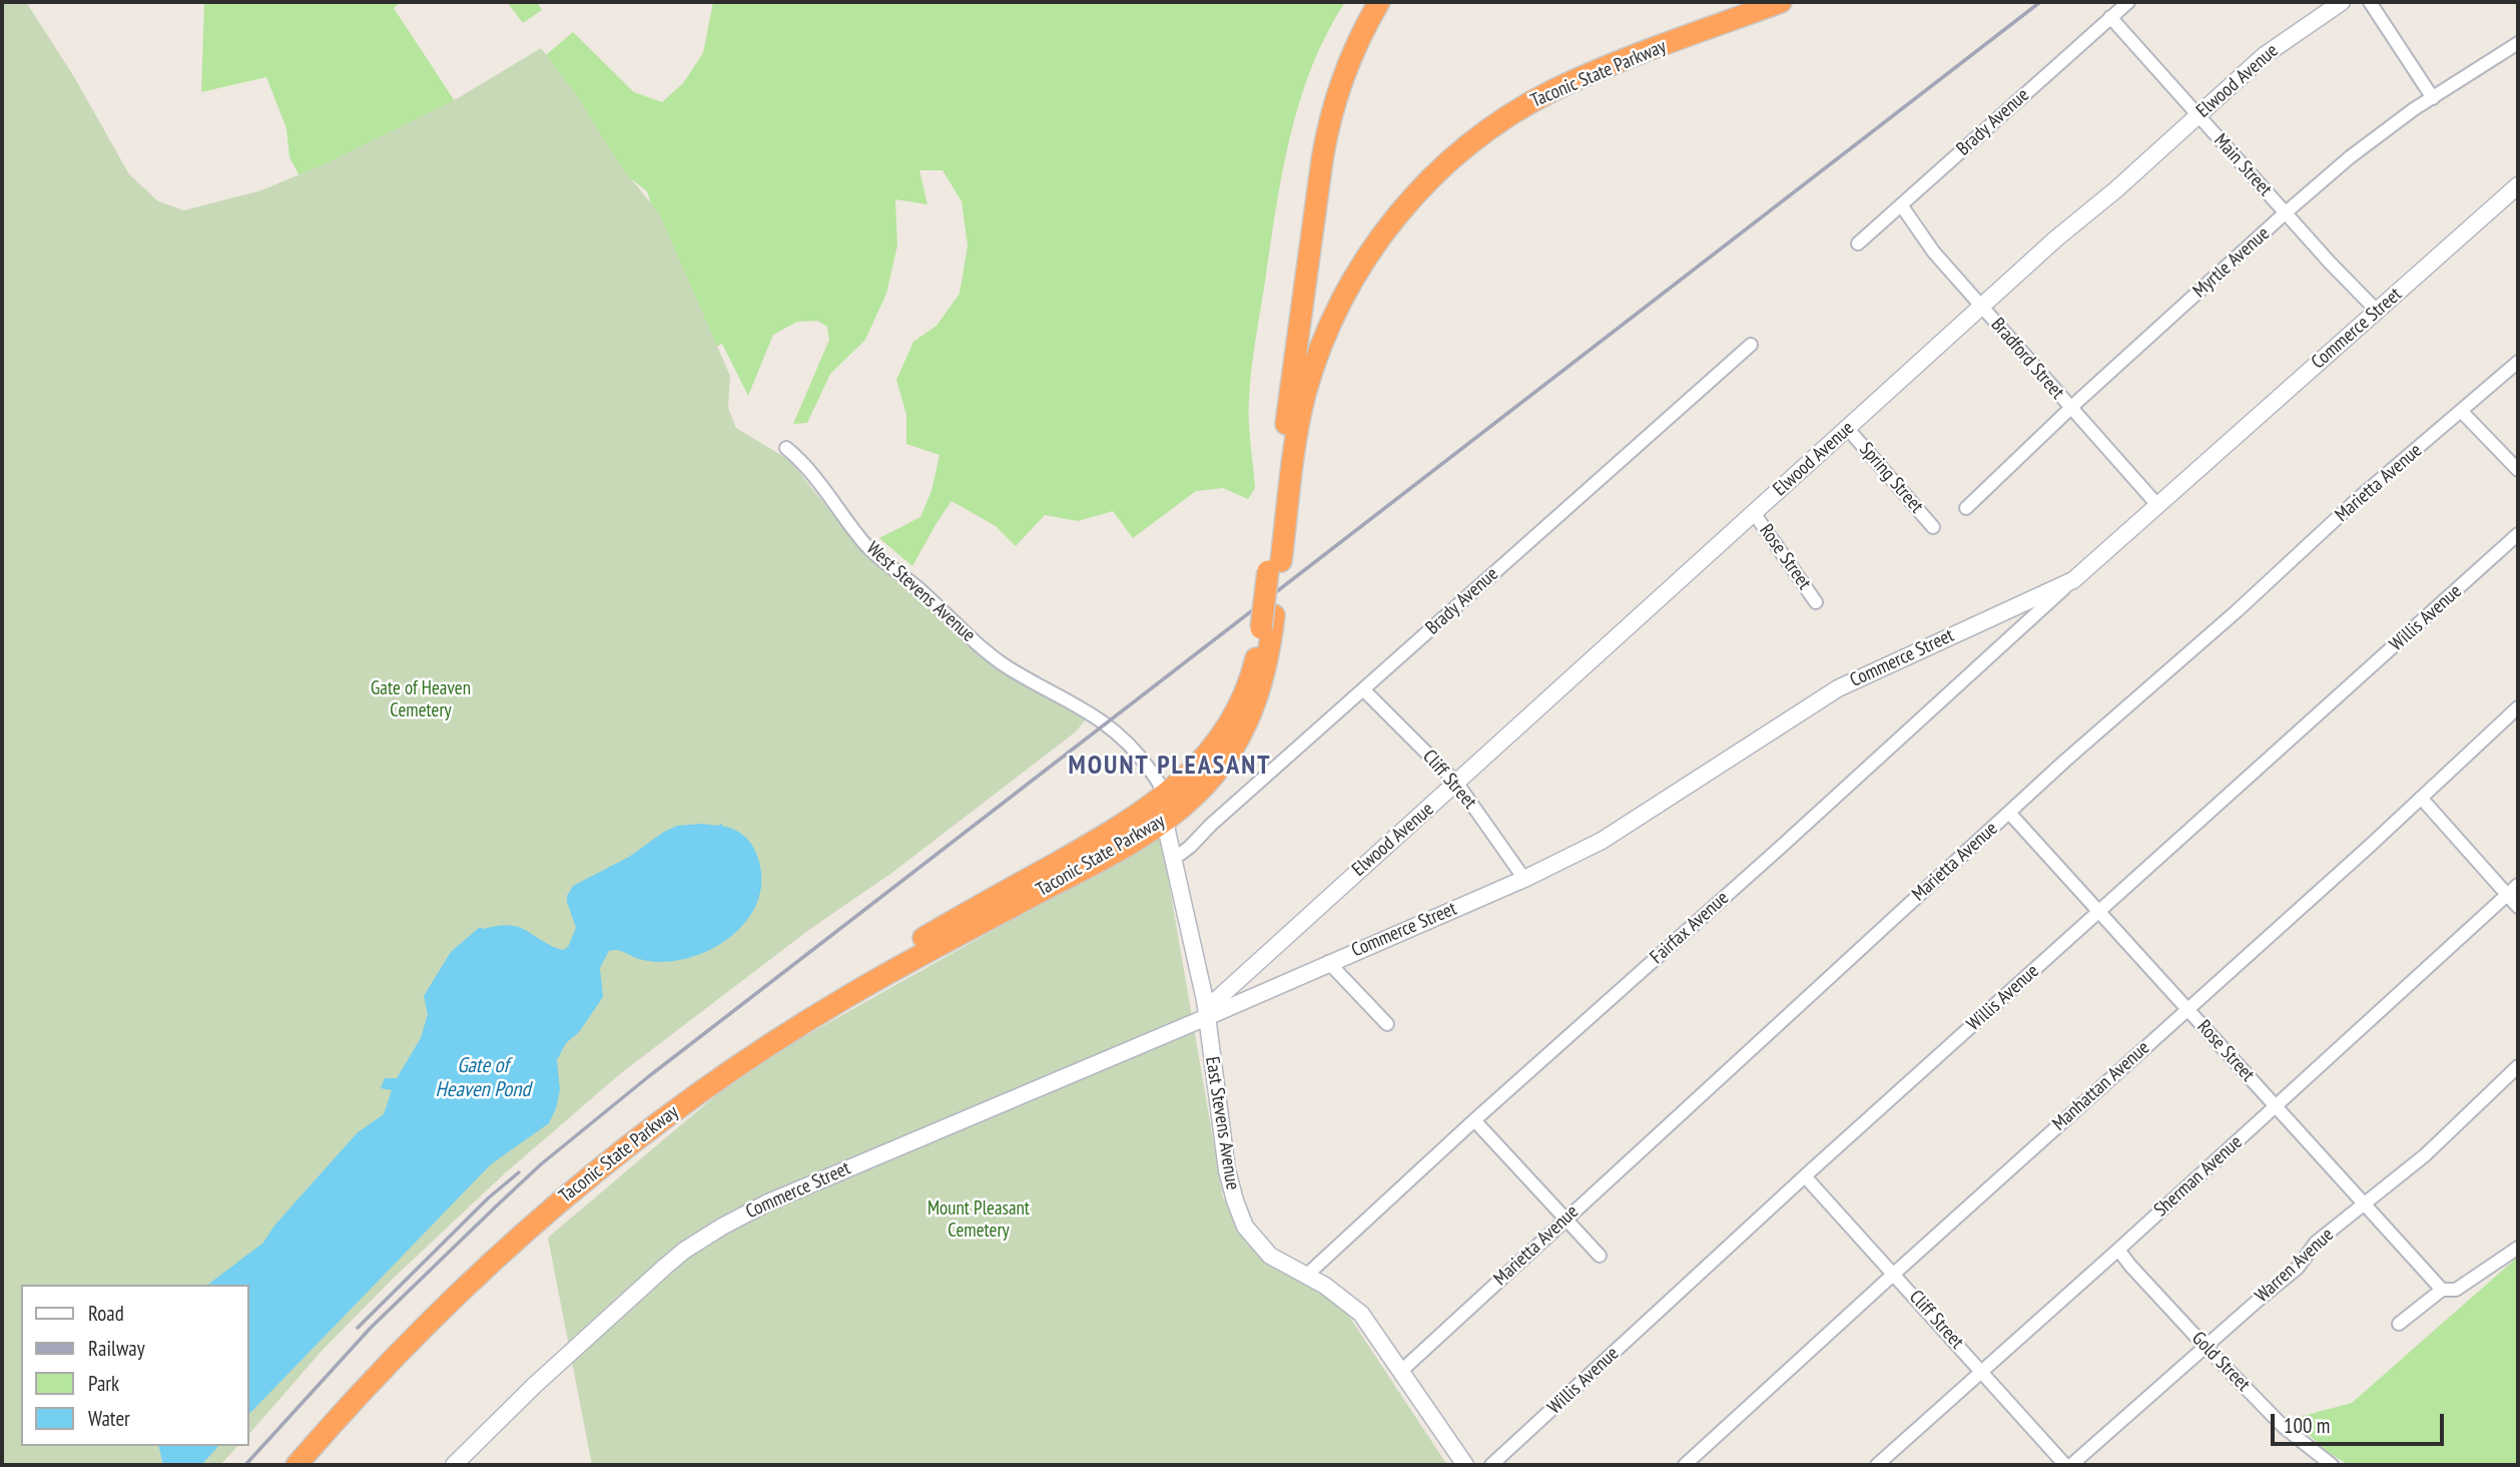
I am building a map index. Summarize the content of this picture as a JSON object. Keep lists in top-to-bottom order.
{
  "streets": {
    "highway": ["Taconic State Parkway"],
    "street": [
      "Elwood Avenue",
      "Brady Avenue",
      "Main Street",
      "Myrtle Avenue",
      "Commerce Street",
      "Bradford Street",
      "Spring Street",
      "Marietta Avenue",
      "Rose Street",
      "West Stevens Avenue",
      "Willis Avenue",
      "Cliff Street",
      "Fairfax Avenue",
      "Manhattan Avenue",
      "East Stevens Avenue",
      "Sherman Avenue",
      "Warren Avenue",
      "Gold Street"
    ]
  },
  "crossings": [
    ["Taconic State Parkway", "West Stevens Avenue"],
    ["Taconic State Parkway", "East Stevens Avenue"],
    ["Elwood Avenue", "Main Street"],
    ["Elwood Avenue", "Commerce Street"],
    ["Elwood Avenue", "Bradford Street"],
    ["Elwood Avenue", "Spring Street"],
    ["Elwood Avenue", "Rose Street"],
    ["Elwood Avenue", "Cliff Street"],
    ["Brady Avenue", "Main Street"],
    ["Brady Avenue", "Bradford Street"],
    ["Brady Avenue", "Cliff Street"],
    ["Brady Avenue", "East Stevens Avenue"],
    ["Main Street", "Myrtle Avenue"],
    ["Main Street", "Commerce Street"],
    ["Myrtle Avenue", "Bradford Street"],
    ["Commerce Street", "Bradford Street"],
    ["Commerce Street", "Cliff Street"],
    ["Commerce Street", "Fairfax Avenue"],
    ["Commerce Street", "East Stevens Avenue"],
    ["Marietta Avenue", "Rose Street"],
    ["Marietta Avenue", "East Stevens Avenue"],
    ["Rose Street", "Willis Avenue"],
    ["Rose Street", "Manhattan Avenue"],
    ["Rose Street", "Sherman Avenue"],
    ["Rose Street", "Warren Avenue"],
    ["West Stevens Avenue", "East Stevens Avenue"],
    ["Willis Avenue", "Cliff Street"],
    ["Cliff Street", "Manhattan Avenue"],
    ["Cliff Street", "Sherman Avenue"],
    ["Fairfax Avenue", "East Stevens Avenue"],
    ["Sherman Avenue", "Gold Street"],
    ["Warren Avenue", "Gold Street"]
  ],
  "districts": ["MOUNT PLEASANT"],
  "water": ["Gate of Heaven Pond"],
  "parks": ["Gate of Heaven Cemetery", "Mount Pleasant Cemetery"],
  "legend": [
    "Road",
    "Railway",
    "Park",
    "Water"
  ],
  "scale_bar": "100 m"
}
